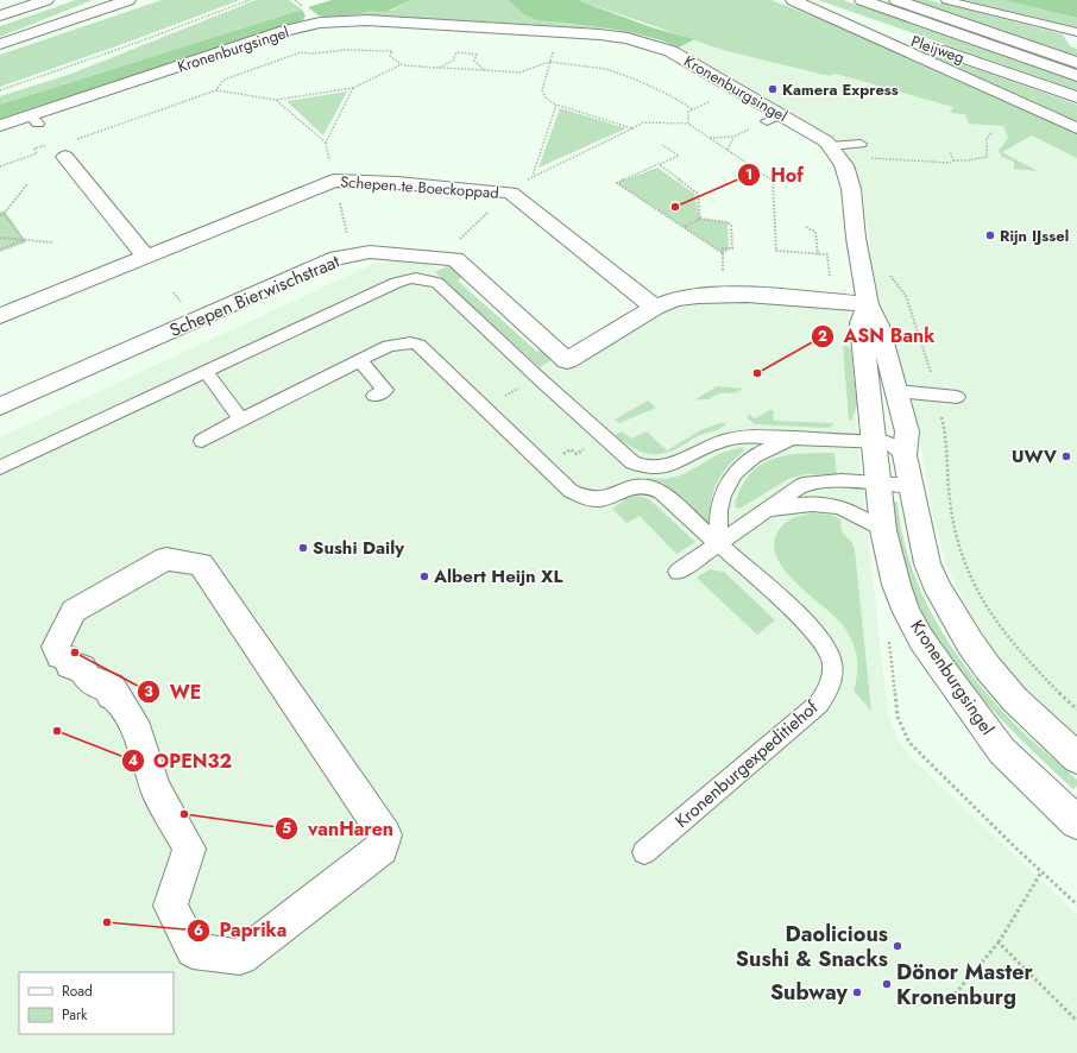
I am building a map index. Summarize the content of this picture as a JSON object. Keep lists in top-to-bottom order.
{
  "streets": {
    "main road": [
      "Kronenburgsingel",
      "Pleijweg",
      "Schepen te Boeckoppad",
      "Schepen Bierwischstraat"
    ],
    "lane": ["Kronenburgexpeditiehof"]
  },
  "crossings": [
    ["Kronenburgsingel", "Schepen Bierwischstraat"],
    ["Schepen te Boeckoppad", "Schepen Bierwischstraat"]
  ],
  "places": [
    "Kamera Express",
    "Hof",
    "Rijn IJssel",
    "ASN Bank",
    "UWV",
    "Sushi Daily",
    "Albert Heijn XL",
    "WE",
    "OPEN32",
    "vanHaren",
    "Paprika",
    "Daolicious Sushi & Snacks",
    "Dönor Master Kronenburg",
    "Subway"
  ],
  "legend": ["Road", "Park"]
}
